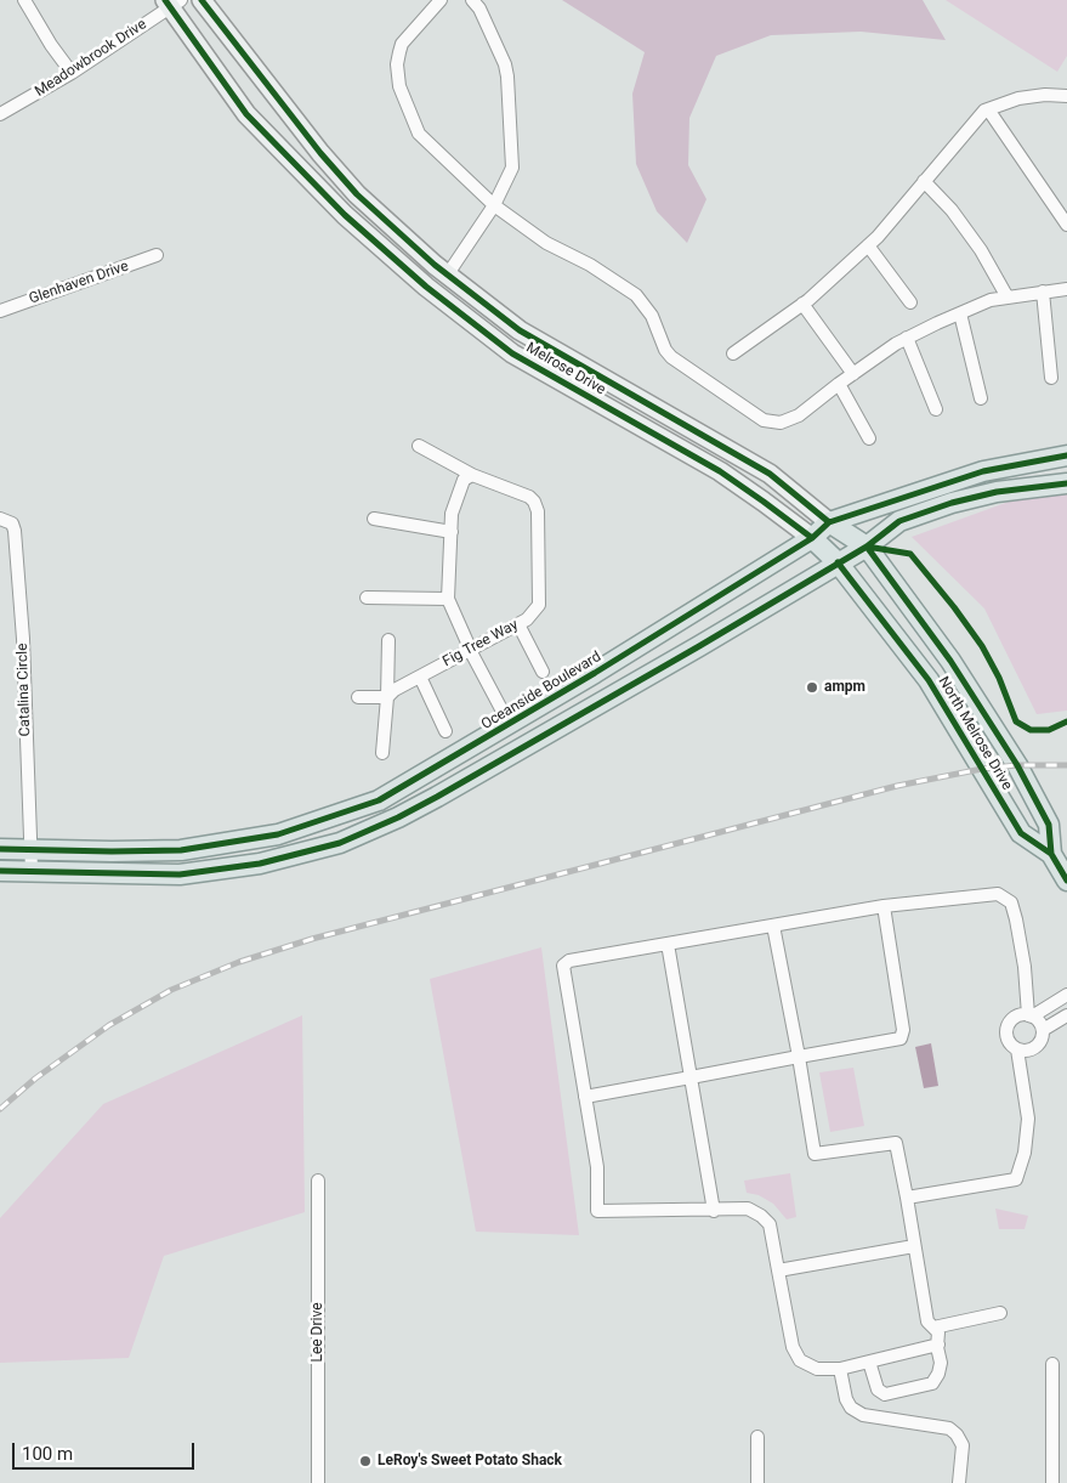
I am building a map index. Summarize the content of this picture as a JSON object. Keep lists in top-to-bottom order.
{
  "streets": {
    "main road": ["Melrose Drive", "Oceanside Boulevard", "North Melrose Drive"],
    "street": [
      "Meadowbrook Drive",
      "Glenhaven Drive",
      "Fig Tree Way",
      "Catalina Circle",
      "Lee Drive"
    ]
  },
  "crossings": [
    ["Meadowbrook Drive", "Melrose Drive"],
    ["Melrose Drive", "Oceanside Boulevard"],
    ["Melrose Drive", "North Melrose Drive"],
    ["Catalina Circle", "Oceanside Boulevard"]
  ],
  "places": ["ampm", "LeRoy's Sweet Potato Shack"],
  "scale_bar": "100 m"
}
